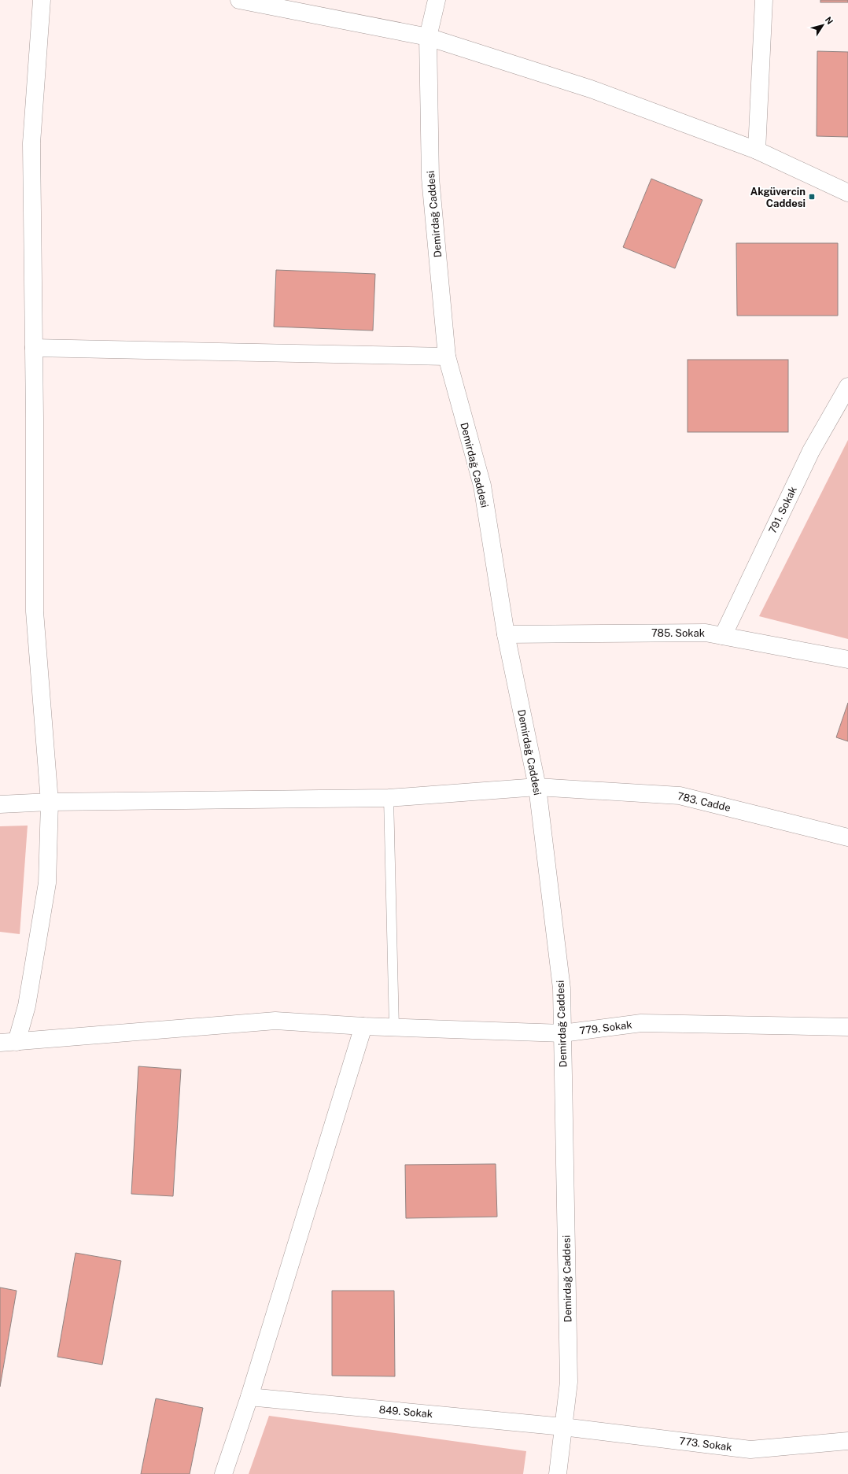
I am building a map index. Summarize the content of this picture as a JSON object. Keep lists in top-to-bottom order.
{
  "streets": {
    "street": [
      "Demirdağ Caddesi",
      "791. Sokak",
      "785. Sokak",
      "783. Cadde",
      "779. Sokak",
      "849. Sokak",
      "773. Sokak"
    ]
  },
  "crossings": [
    ["Demirdağ Caddesi", "785. Sokak"],
    ["Demirdağ Caddesi", "783. Cadde"],
    ["Demirdağ Caddesi", "779. Sokak"],
    ["Demirdağ Caddesi", "849. Sokak"],
    ["Demirdağ Caddesi", "773. Sokak"],
    ["791. Sokak", "785. Sokak"],
    ["849. Sokak", "773. Sokak"]
  ],
  "places": {
    "transit": ["Akgüvercin Caddesi"]
  },
  "north": "top right"
}
